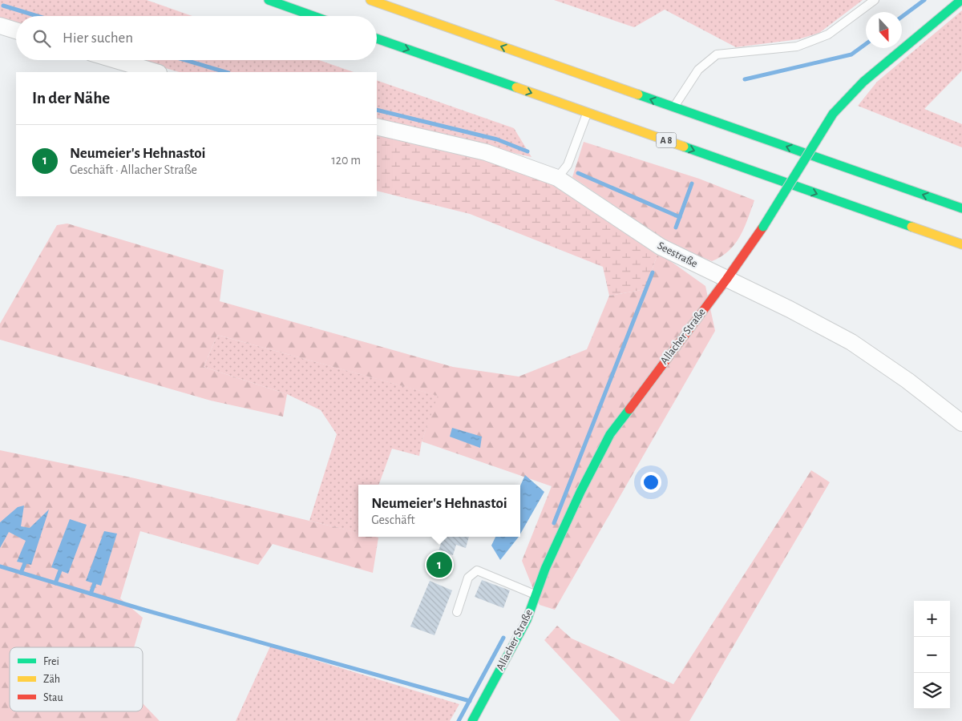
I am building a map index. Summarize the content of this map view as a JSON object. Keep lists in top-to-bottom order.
{
  "streets": {
    "main road": ["A 8", "Allacher Straße"],
    "street": ["Seestraße"]
  },
  "crossings": [
    ["Seestraße", "Allacher Straße"]
  ],
  "legend": ["Frei", "Zäh", "Stau"],
  "north": "bottom",
  "page": {
    "search": "Hier suchen",
    "heading": "In der Nähe",
    "list": [
      {
        "mark": "1",
        "name": "Neumeier's Hehnastoi",
        "note": "Geschäft · Allacher Straße",
        "value": "120 m"
      }
    ],
    "popup": ["Neumeier's Hehnastoi", "Geschäft"],
    "pins": "1",
    "map_buttons": ["+", "−"]
  }
}
